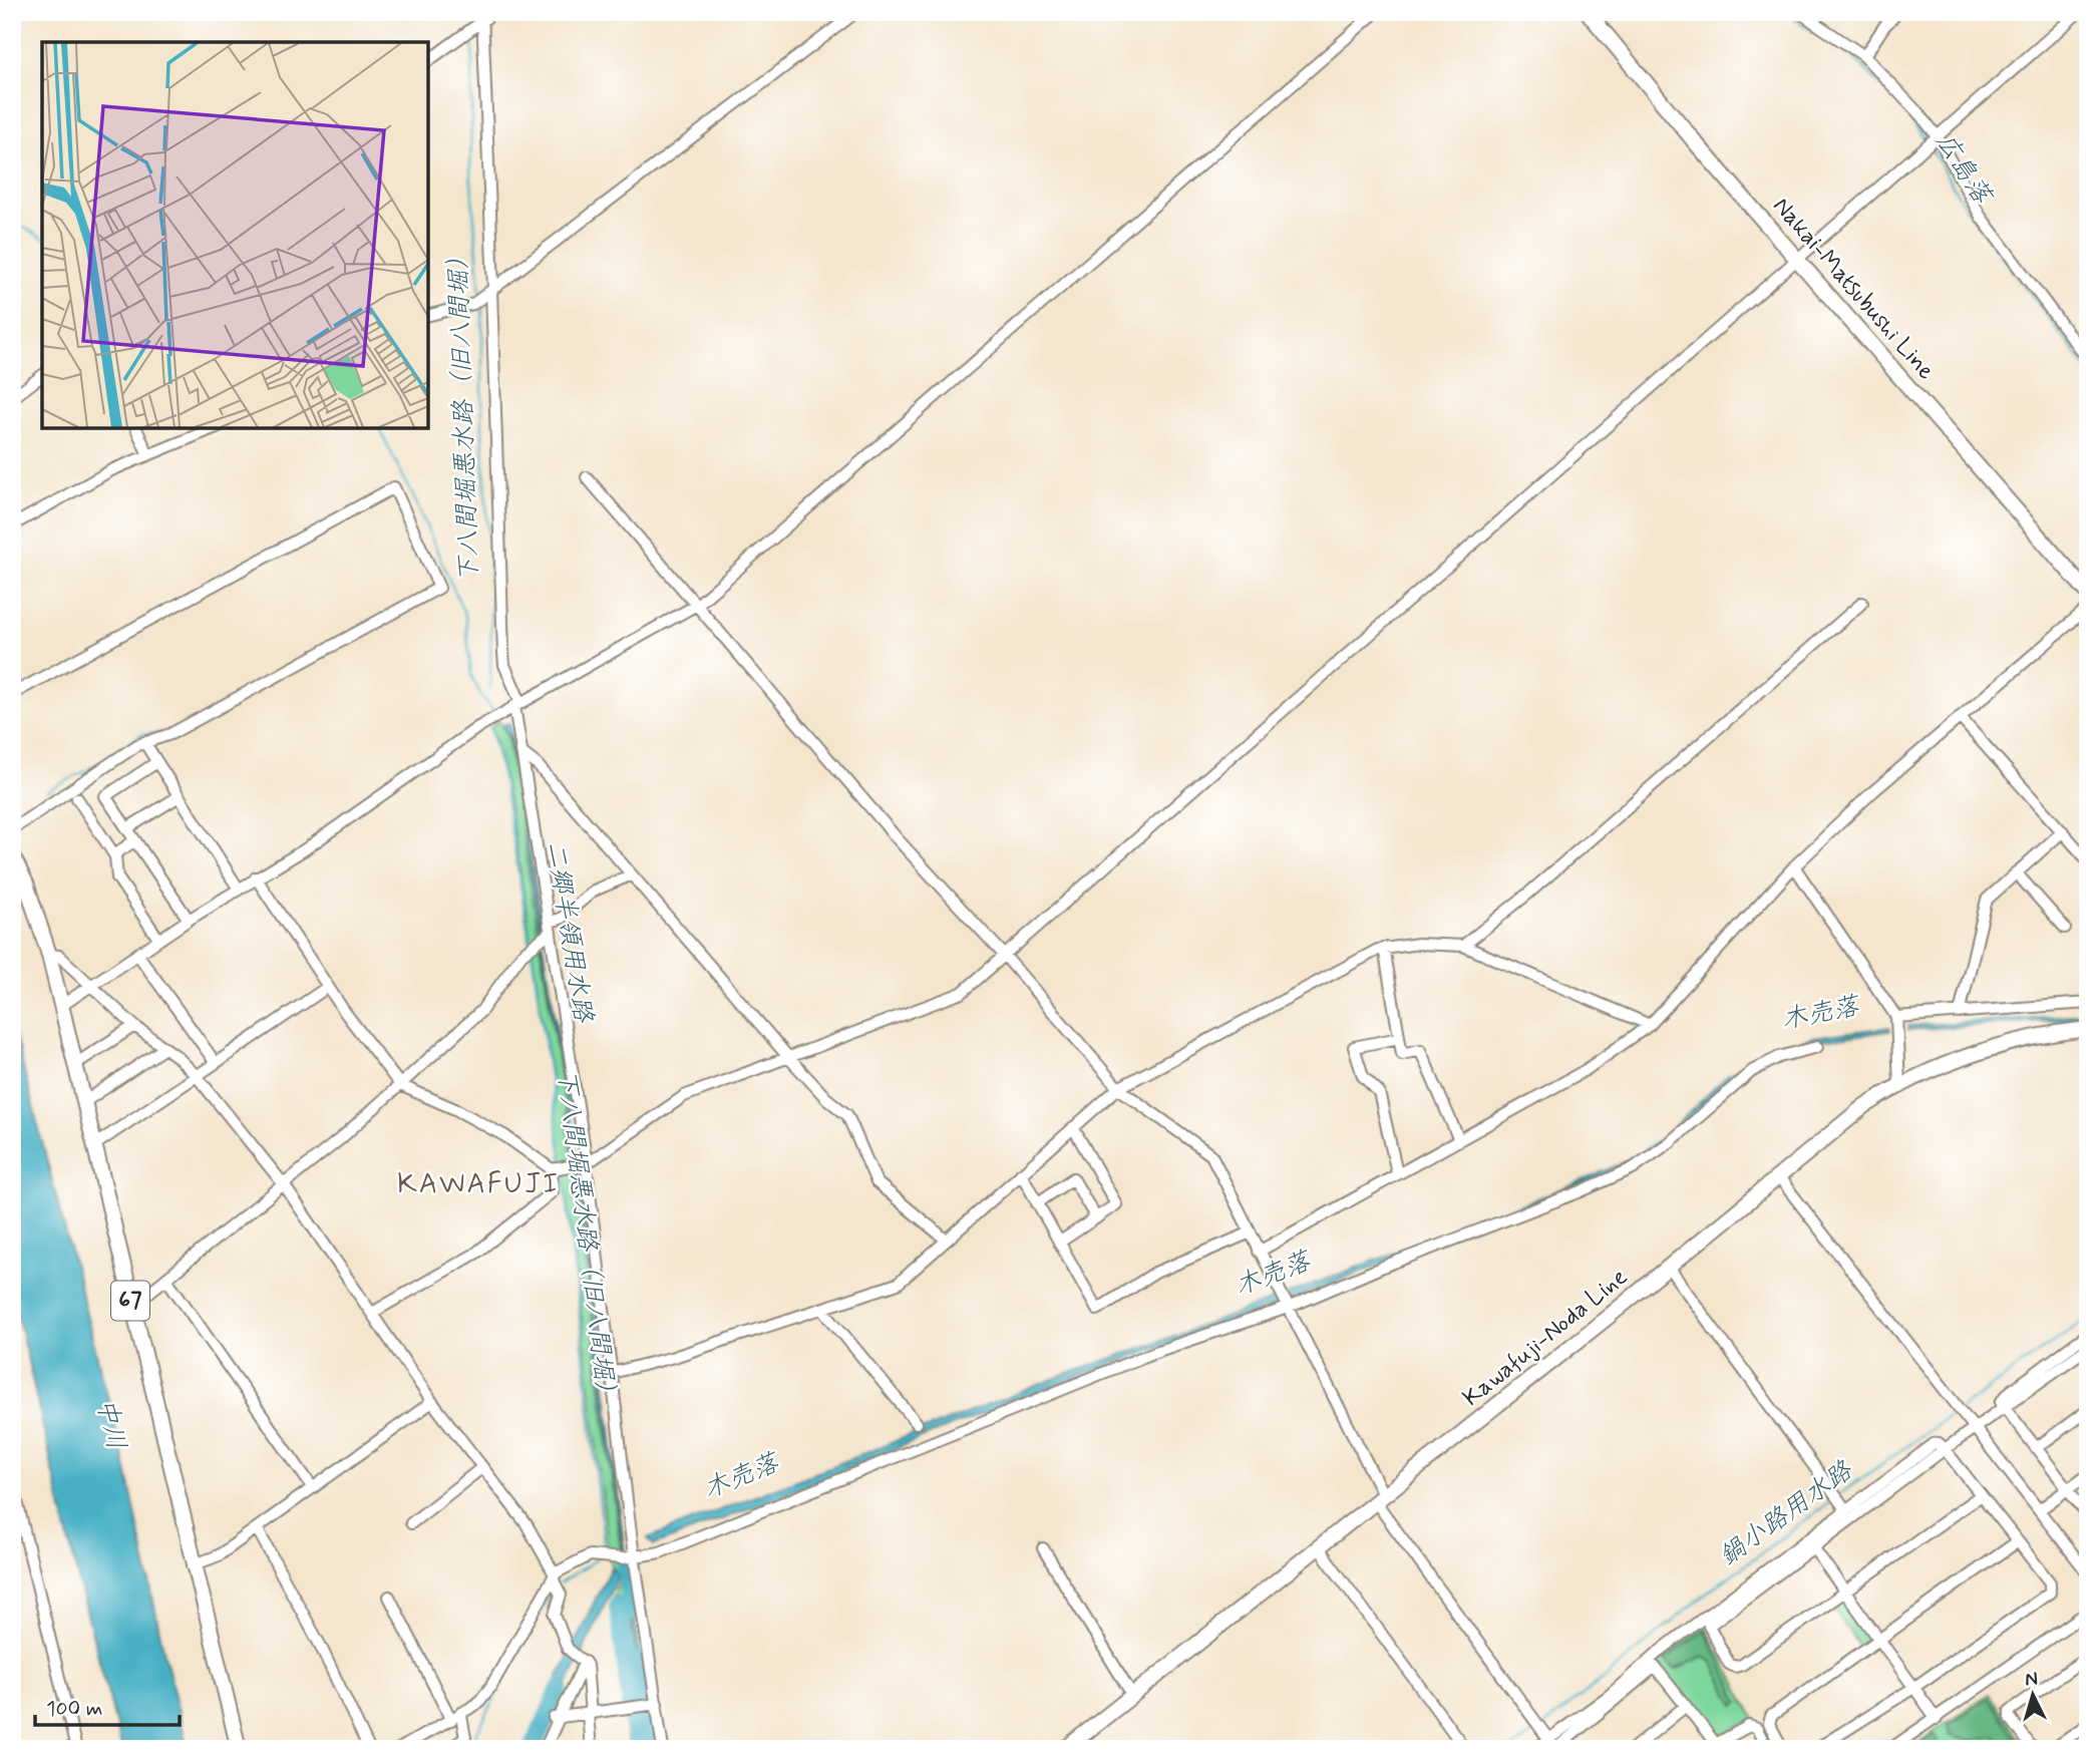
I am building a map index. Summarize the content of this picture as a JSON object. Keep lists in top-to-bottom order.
{
  "streets": {
    "main road": ["Nakai-Matsubushi Line", "67", "Kawafuji-Noda Line"]
  },
  "districts": ["KAWAFUJI"],
  "water": [
    "広島落",
    "下八間堀悪水路（旧八間堀）",
    "二郷半領用水路",
    "木売落",
    "中川",
    "鍋小路用水路"
  ],
  "scale_bar": "100 m",
  "north": "top"
}
